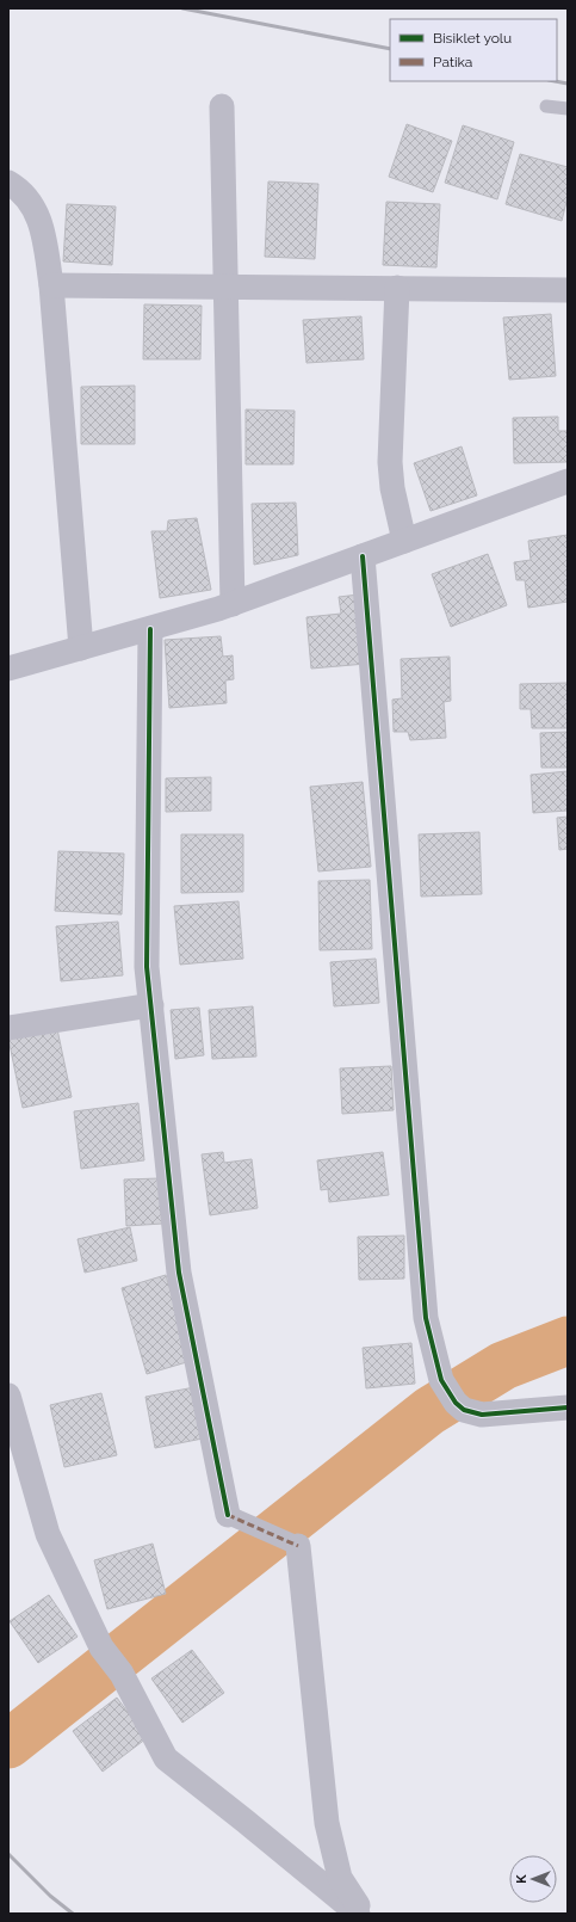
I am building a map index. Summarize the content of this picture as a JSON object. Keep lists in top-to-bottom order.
{
  "legend": ["Bisiklet yolu", "Patika"],
  "north": "left"
}
